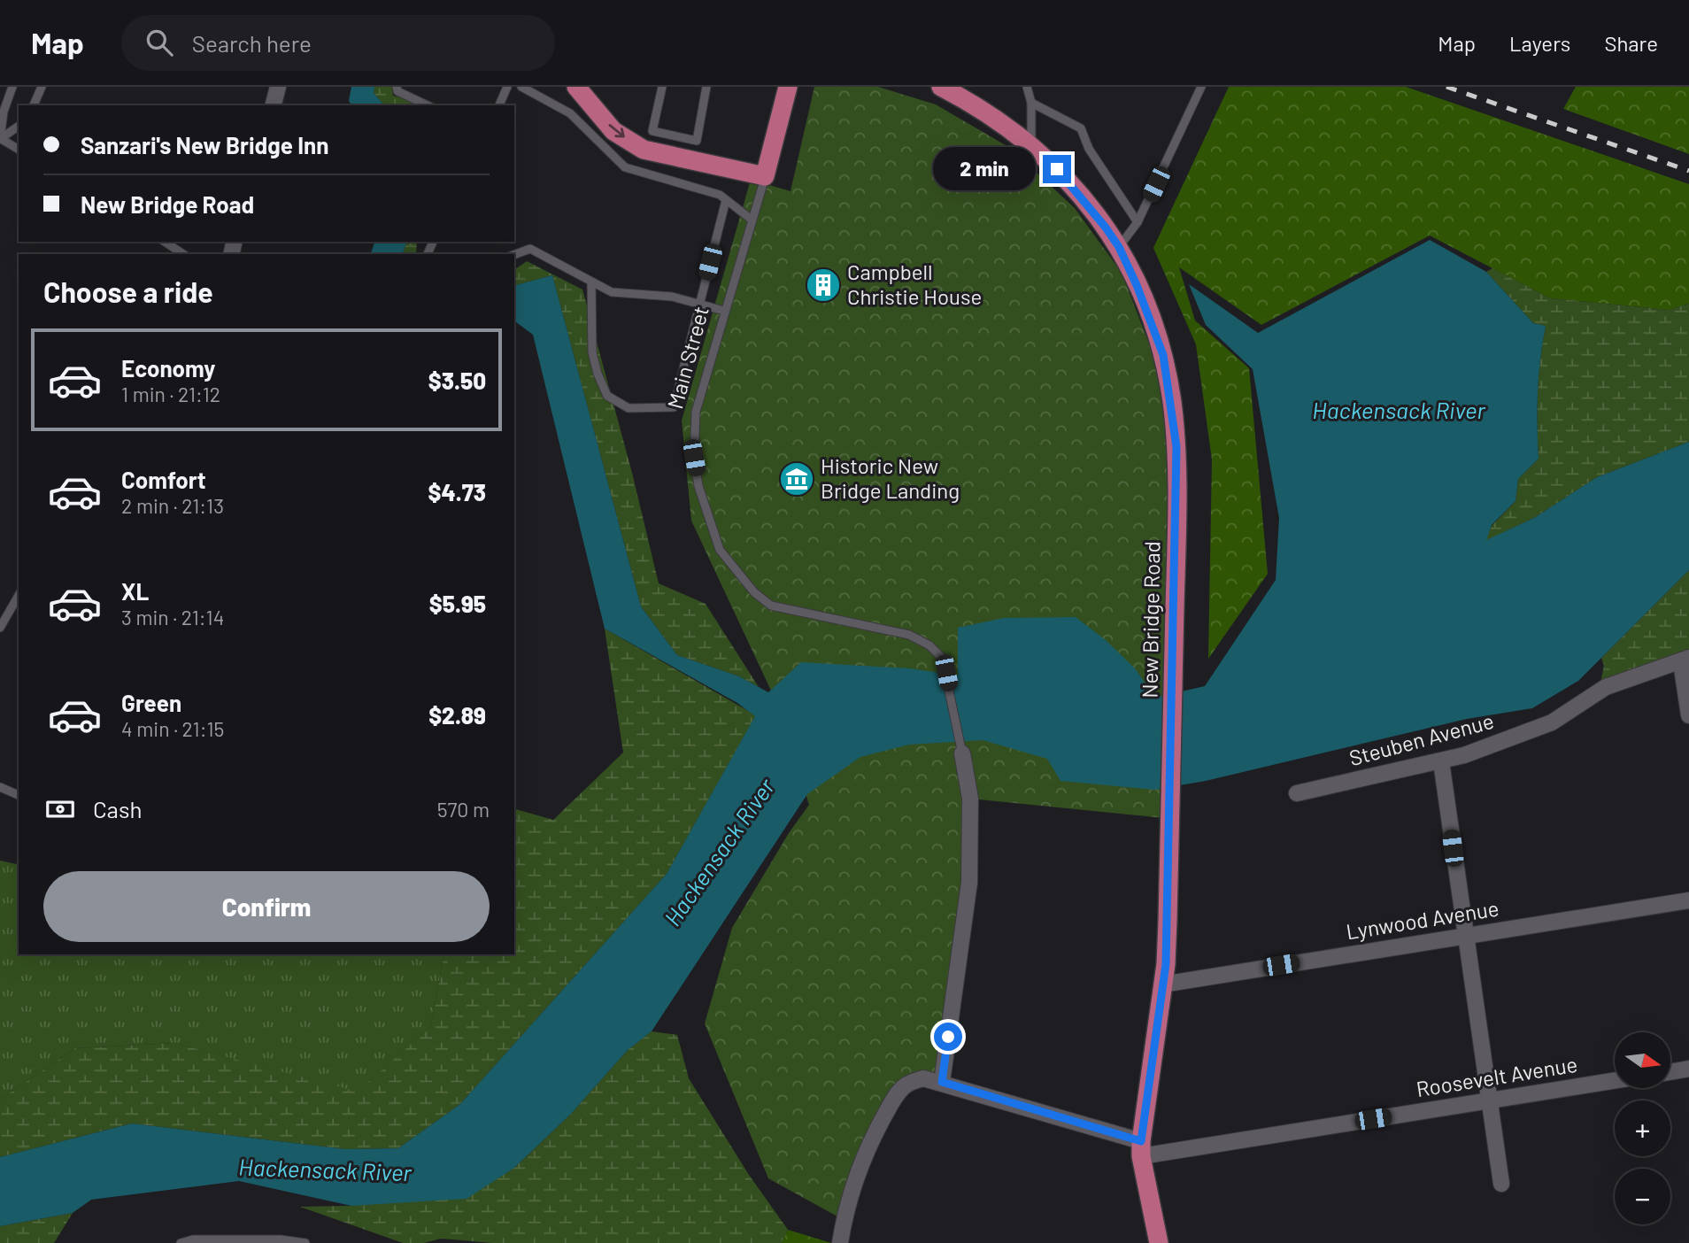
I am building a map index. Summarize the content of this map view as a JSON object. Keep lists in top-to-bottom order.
{
  "streets": {
    "main road": ["Main Street", "New Bridge Road"],
    "street": ["Steuben Avenue", "Lynwood Avenue", "Roosevelt Avenue"]
  },
  "crossings": [
    ["New Bridge Road", "Lynwood Avenue"],
    ["New Bridge Road", "Roosevelt Avenue"]
  ],
  "water": ["Hackensack River"],
  "places": {
    "building": ["Campbell Christie House"],
    "museum": ["Historic New Bridge Landing"]
  },
  "north": "right",
  "page": {
    "header": "Map",
    "search": "Search here",
    "nav": ["Map", "Layers", "Share"],
    "banner": ["Sanzari's New Bridge Inn", "New Bridge Road"],
    "bubble": "2 min",
    "heading": "Choose a ride",
    "list": [
      {
        "name": "Economy",
        "note": "1 min · 21:12",
        "value": "$3.50"
      },
      {
        "name": "Comfort",
        "note": "2 min · 21:13",
        "value": "$4.73"
      },
      {
        "name": "XL",
        "note": "3 min · 21:14",
        "value": "$5.95"
      },
      {
        "name": "Green",
        "note": "4 min · 21:15",
        "value": "$2.89"
      }
    ],
    "pay": ["Cash", "570 m"],
    "buttons": "Confirm",
    "map_buttons": ["+", "−"]
  }
}
